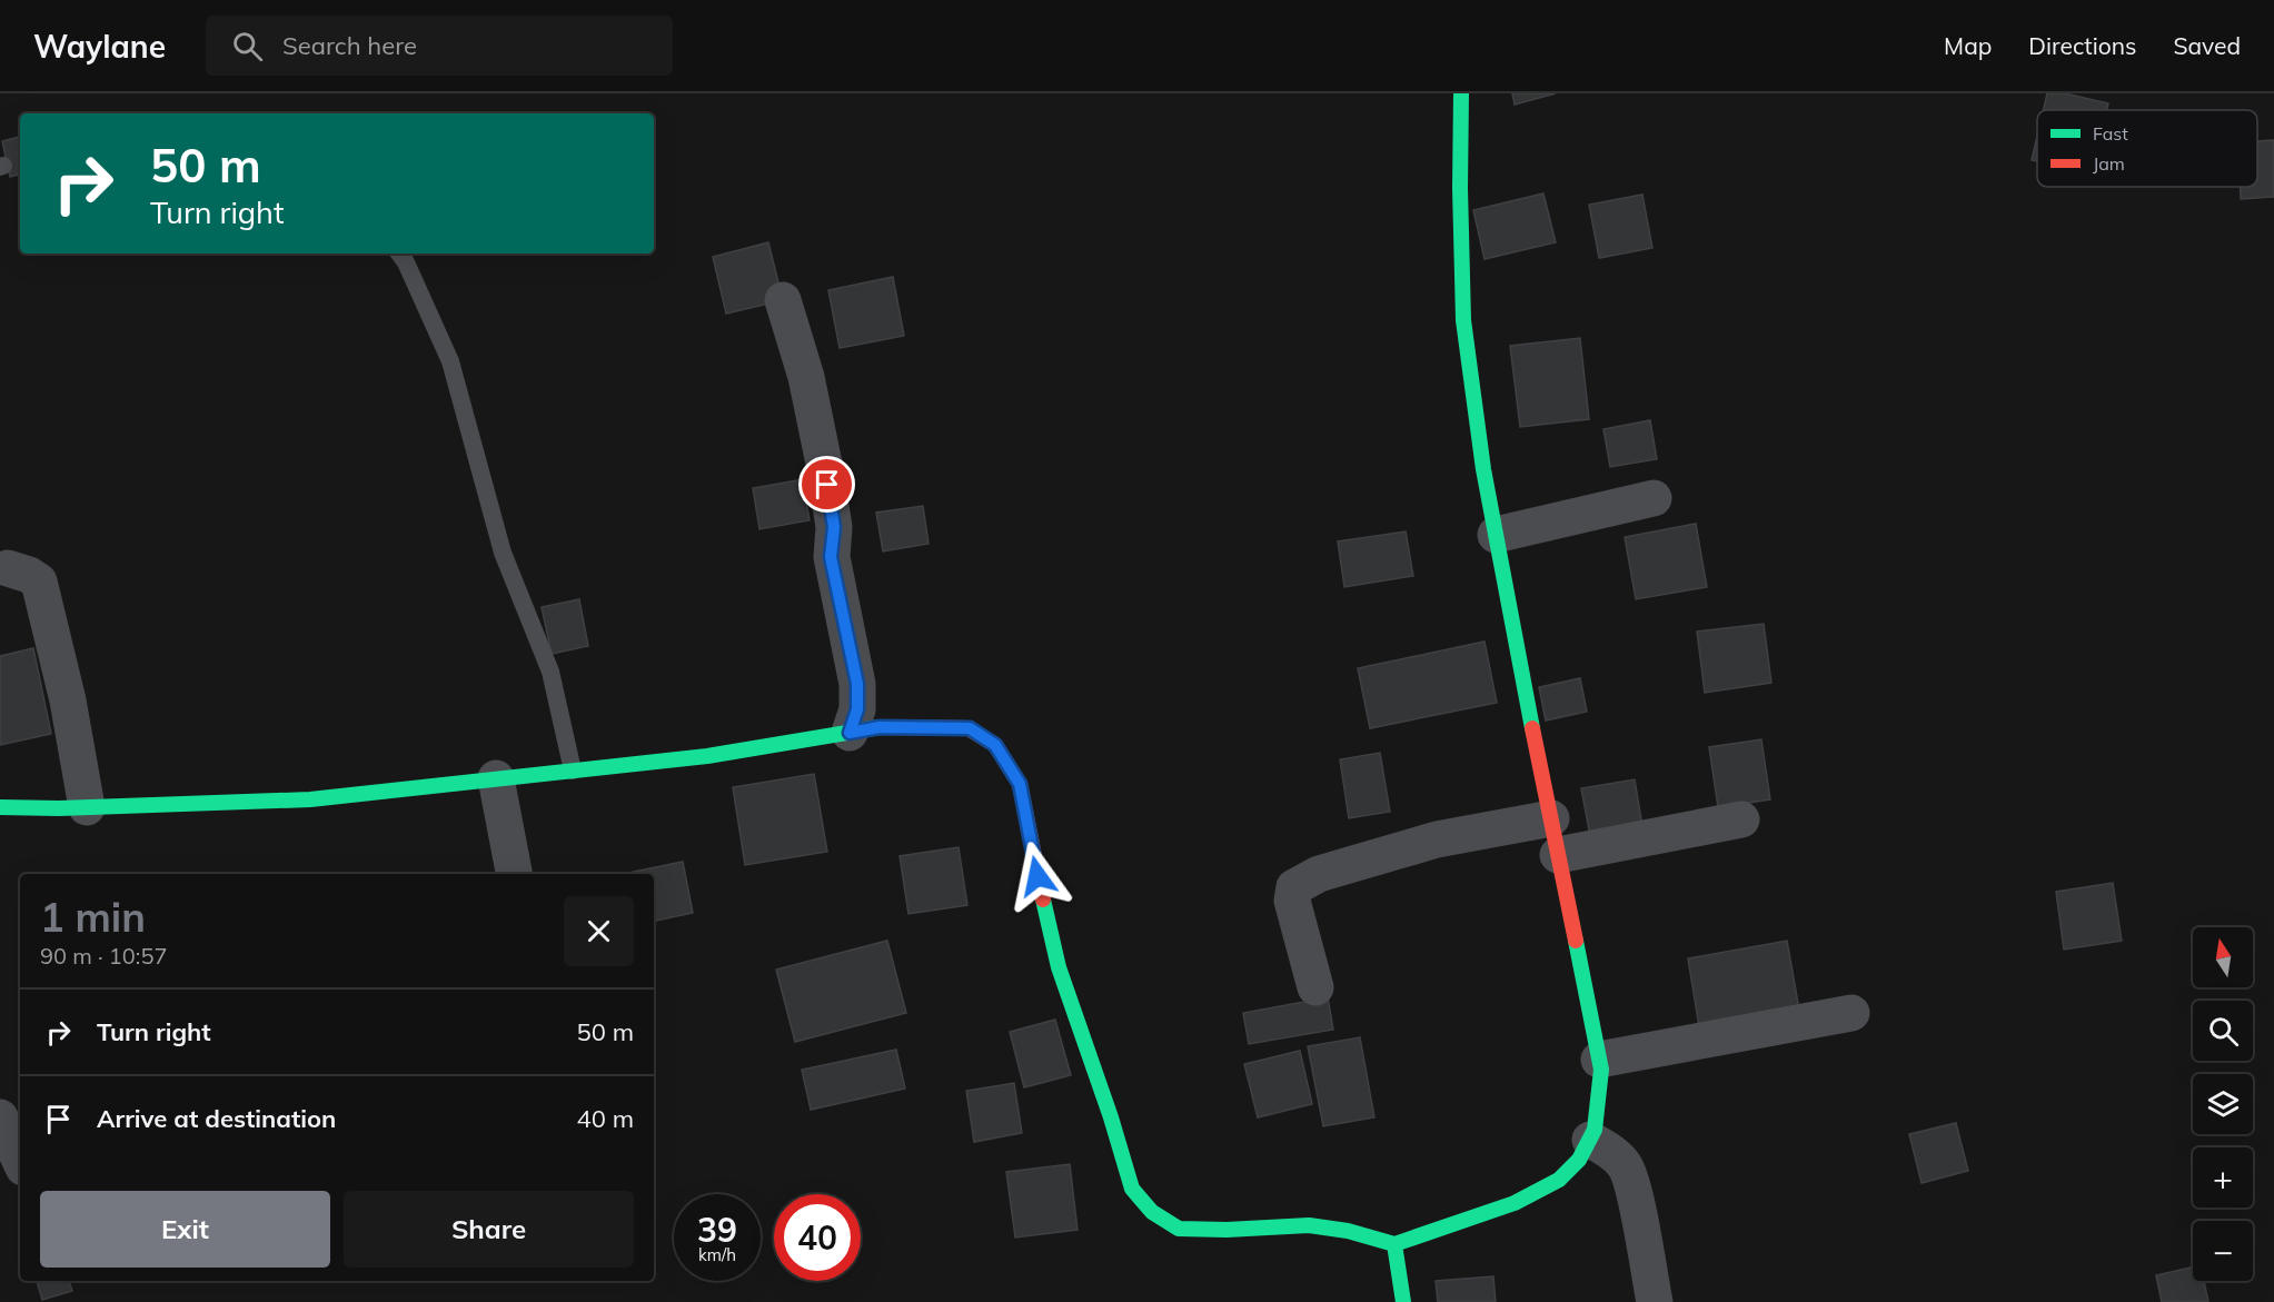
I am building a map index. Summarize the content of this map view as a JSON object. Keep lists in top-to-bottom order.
{
  "legend": ["Fast", "Jam"],
  "north": "top",
  "page": {
    "header": "Waylane",
    "search": "Search here",
    "nav": ["Map", "Directions", "Saved"],
    "turn": ["50 m", "Turn right"],
    "heading": ["1 min", "90 m · 10:57"],
    "map_buttons": ["+", "−"],
    "list": [
      {
        "name": "Turn right",
        "value": "50 m"
      },
      {
        "name": "Arrive at destination",
        "value": "40 m"
      }
    ],
    "buttons": ["Exit", "Share"],
    "speed": "39 km/h",
    "limit": "40"
  }
}
